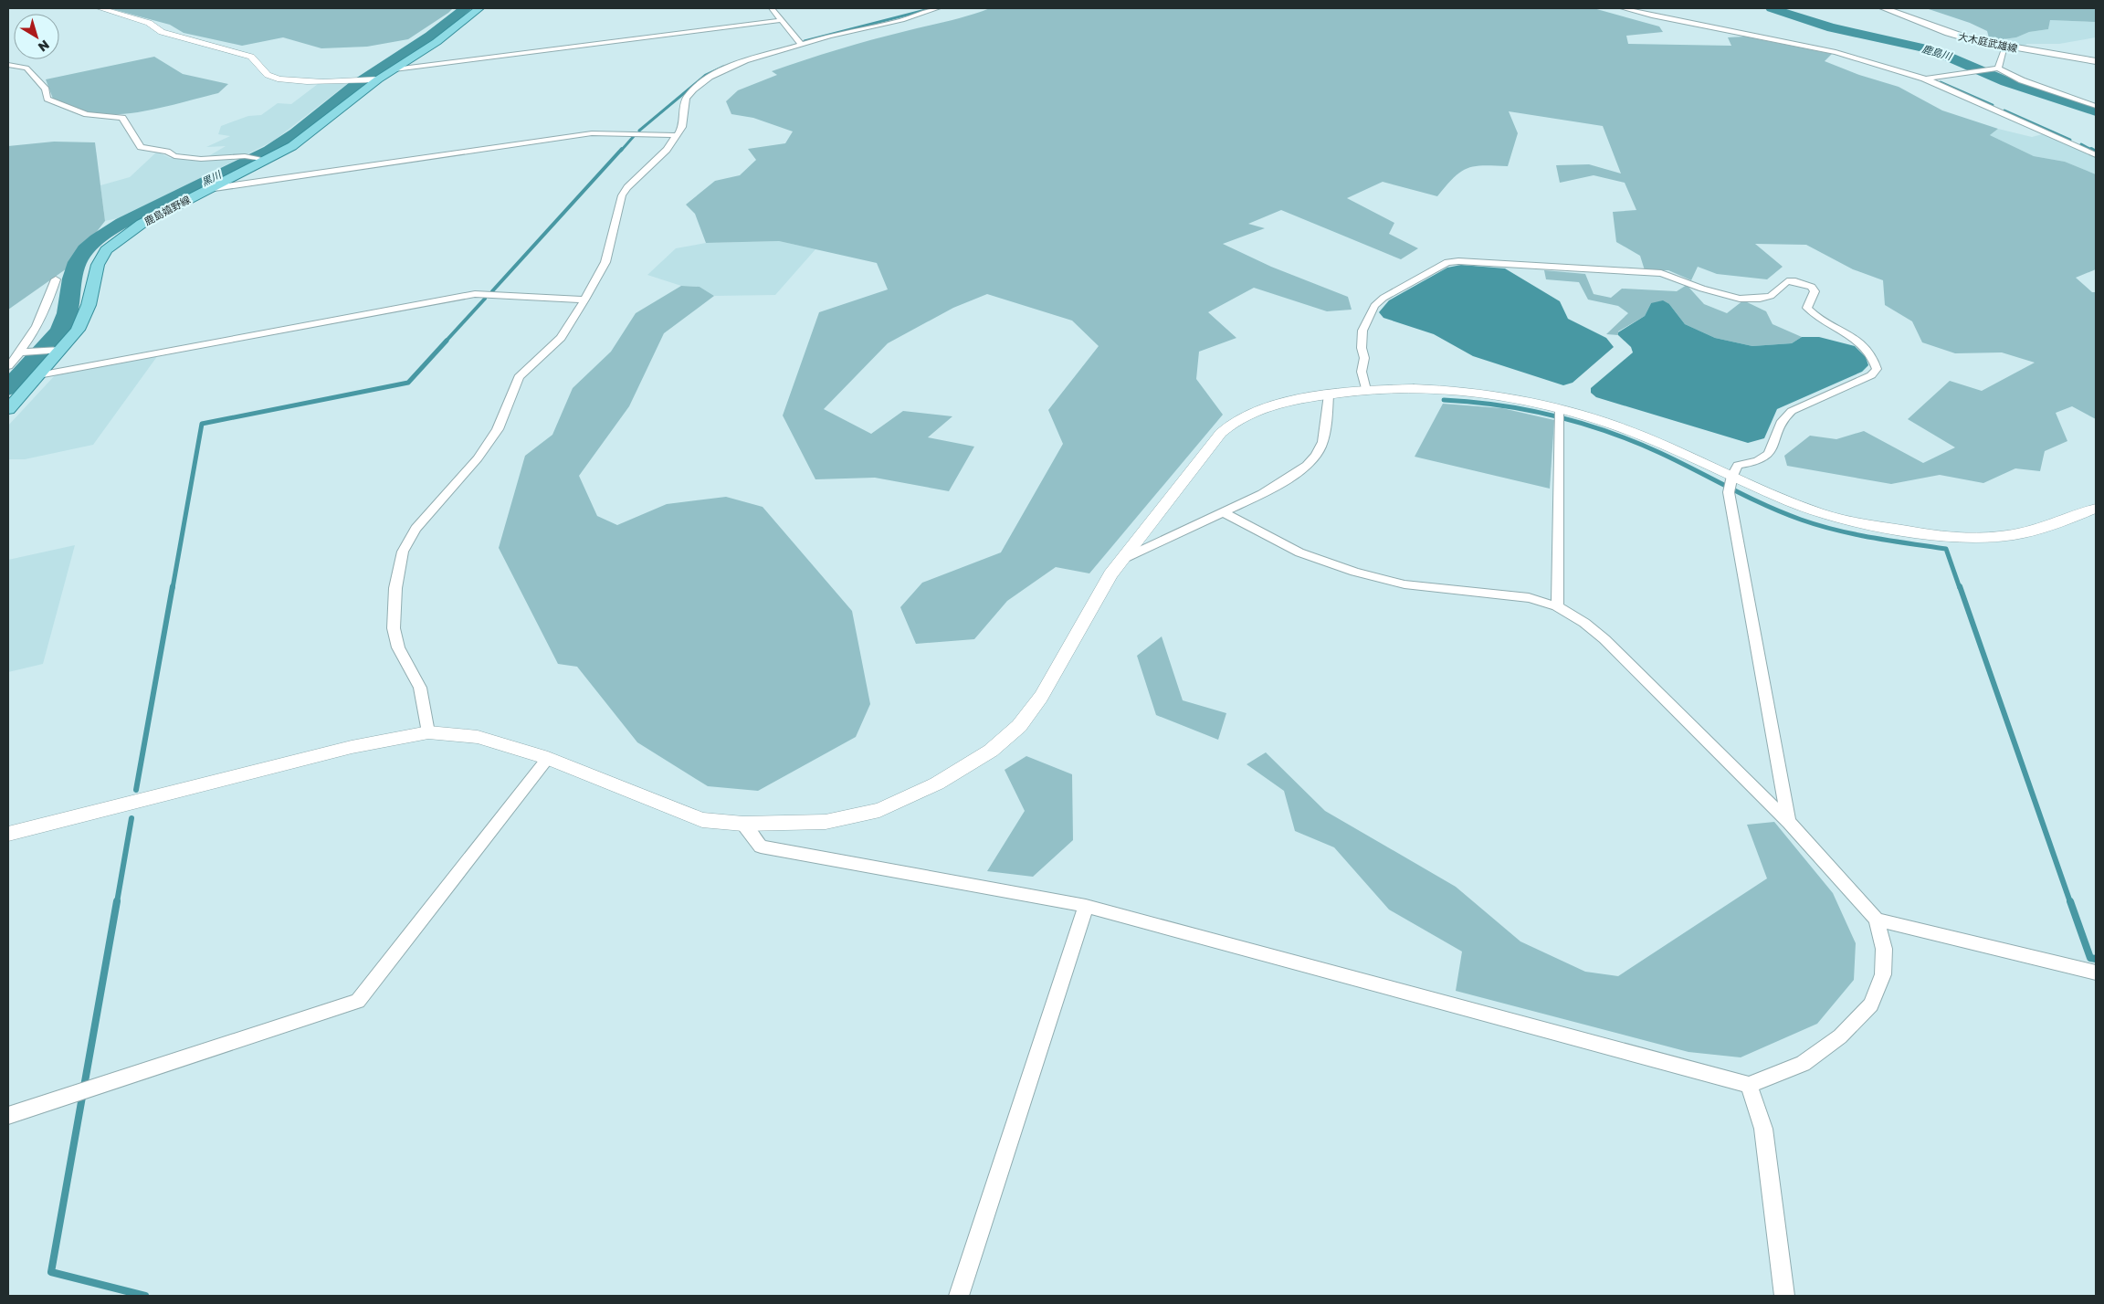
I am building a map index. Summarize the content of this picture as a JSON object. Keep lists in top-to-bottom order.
{
  "streets": {
    "main road": ["大木庭武雄線", "鹿島嬉野線"]
  },
  "water": ["鹿島川", "黒川"],
  "north": "bottom right"
}
